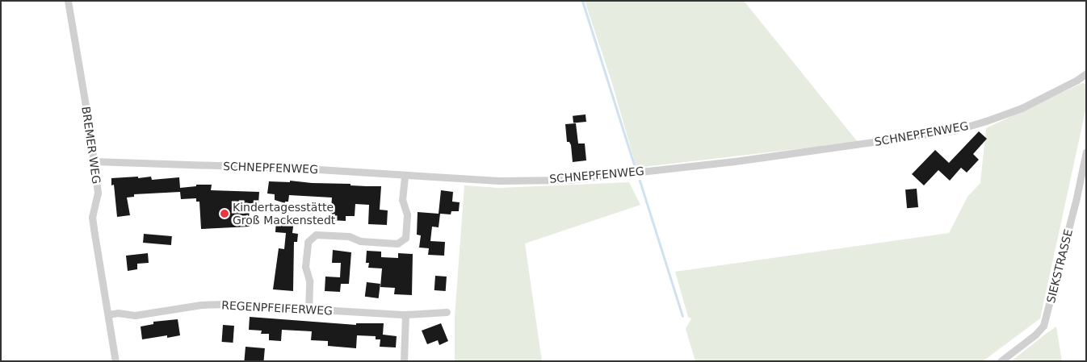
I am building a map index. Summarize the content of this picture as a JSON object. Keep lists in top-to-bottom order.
{
  "streets": {
    "street": [
      "SCHNEPFENWEG",
      "BREMER WEG",
      "SIEKSTRASSE",
      "REGENPFEIFERWEG"
    ]
  },
  "crossings": [
    ["SCHNEPFENWEG", "BREMER WEG"],
    ["BREMER WEG", "REGENPFEIFERWEG"]
  ],
  "places": ["Kindertagesstätte Groß Mackenstedt"]
}
